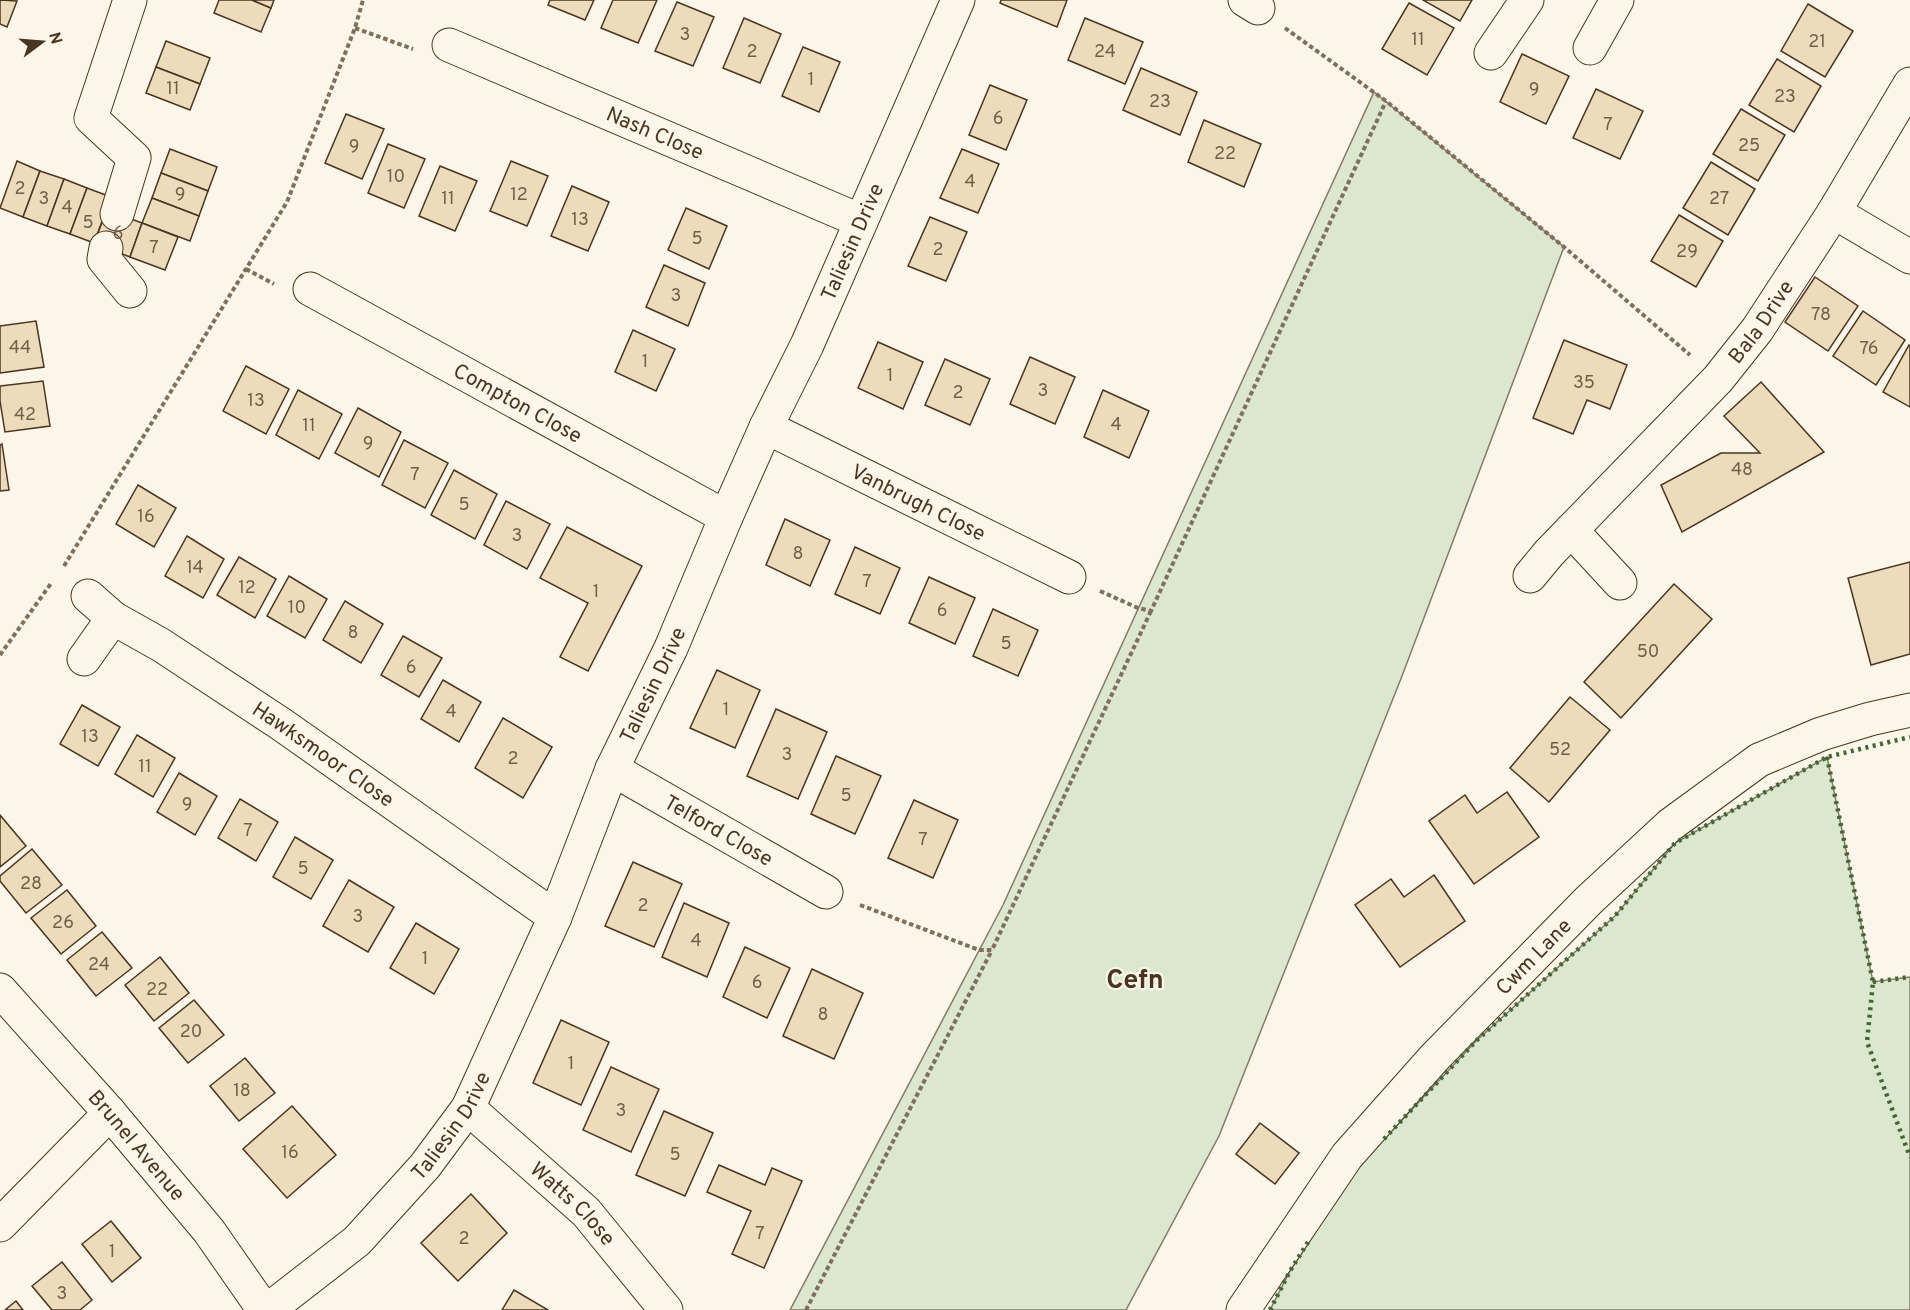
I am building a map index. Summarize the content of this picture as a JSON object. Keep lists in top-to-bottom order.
{
  "streets": {
    "street": [
      "Nash Close",
      "Taliesin Drive",
      "Bala Drive",
      "Compton Close",
      "Vanbrugh Close",
      "Hawksmoor Close",
      "Telford Close",
      "Cwm Lane",
      "Brunel Avenue",
      "Watts Close"
    ]
  },
  "crossings": [
    ["Nash Close", "Taliesin Drive"],
    ["Taliesin Drive", "Compton Close"],
    ["Taliesin Drive", "Vanbrugh Close"],
    ["Taliesin Drive", "Hawksmoor Close"],
    ["Taliesin Drive", "Telford Close"],
    ["Taliesin Drive", "Brunel Avenue"],
    ["Taliesin Drive", "Watts Close"]
  ],
  "districts": ["Cefn"],
  "house_numbers": [
    "3",
    "11",
    "21",
    "2",
    "24",
    "1",
    "11",
    "9",
    "23",
    "23",
    "6",
    "7",
    "25",
    "9",
    "22",
    "10",
    "4",
    "2",
    "9",
    "12",
    "3",
    "11",
    "27",
    "4",
    "13",
    "5",
    "6",
    "5",
    "7",
    "2",
    "29",
    "3",
    "78",
    "44",
    "76",
    "1",
    "1",
    "35",
    "3",
    "2",
    "13",
    "42",
    "4",
    "11",
    "9",
    "48",
    "7",
    "5",
    "16",
    "3",
    "8",
    "14",
    "7",
    "12",
    "1",
    "10",
    "6",
    "8",
    "5",
    "50",
    "6",
    "1",
    "4",
    "13",
    "52",
    "3",
    "2",
    "11",
    "5",
    "9",
    "7",
    "7",
    "5",
    "28",
    "2",
    "3",
    "26",
    "4",
    "1",
    "24",
    "6",
    "22",
    "8",
    "20",
    "1",
    "18",
    "3",
    "16",
    "5",
    "7",
    "2",
    "1",
    "3"
  ],
  "north": "right"
}
